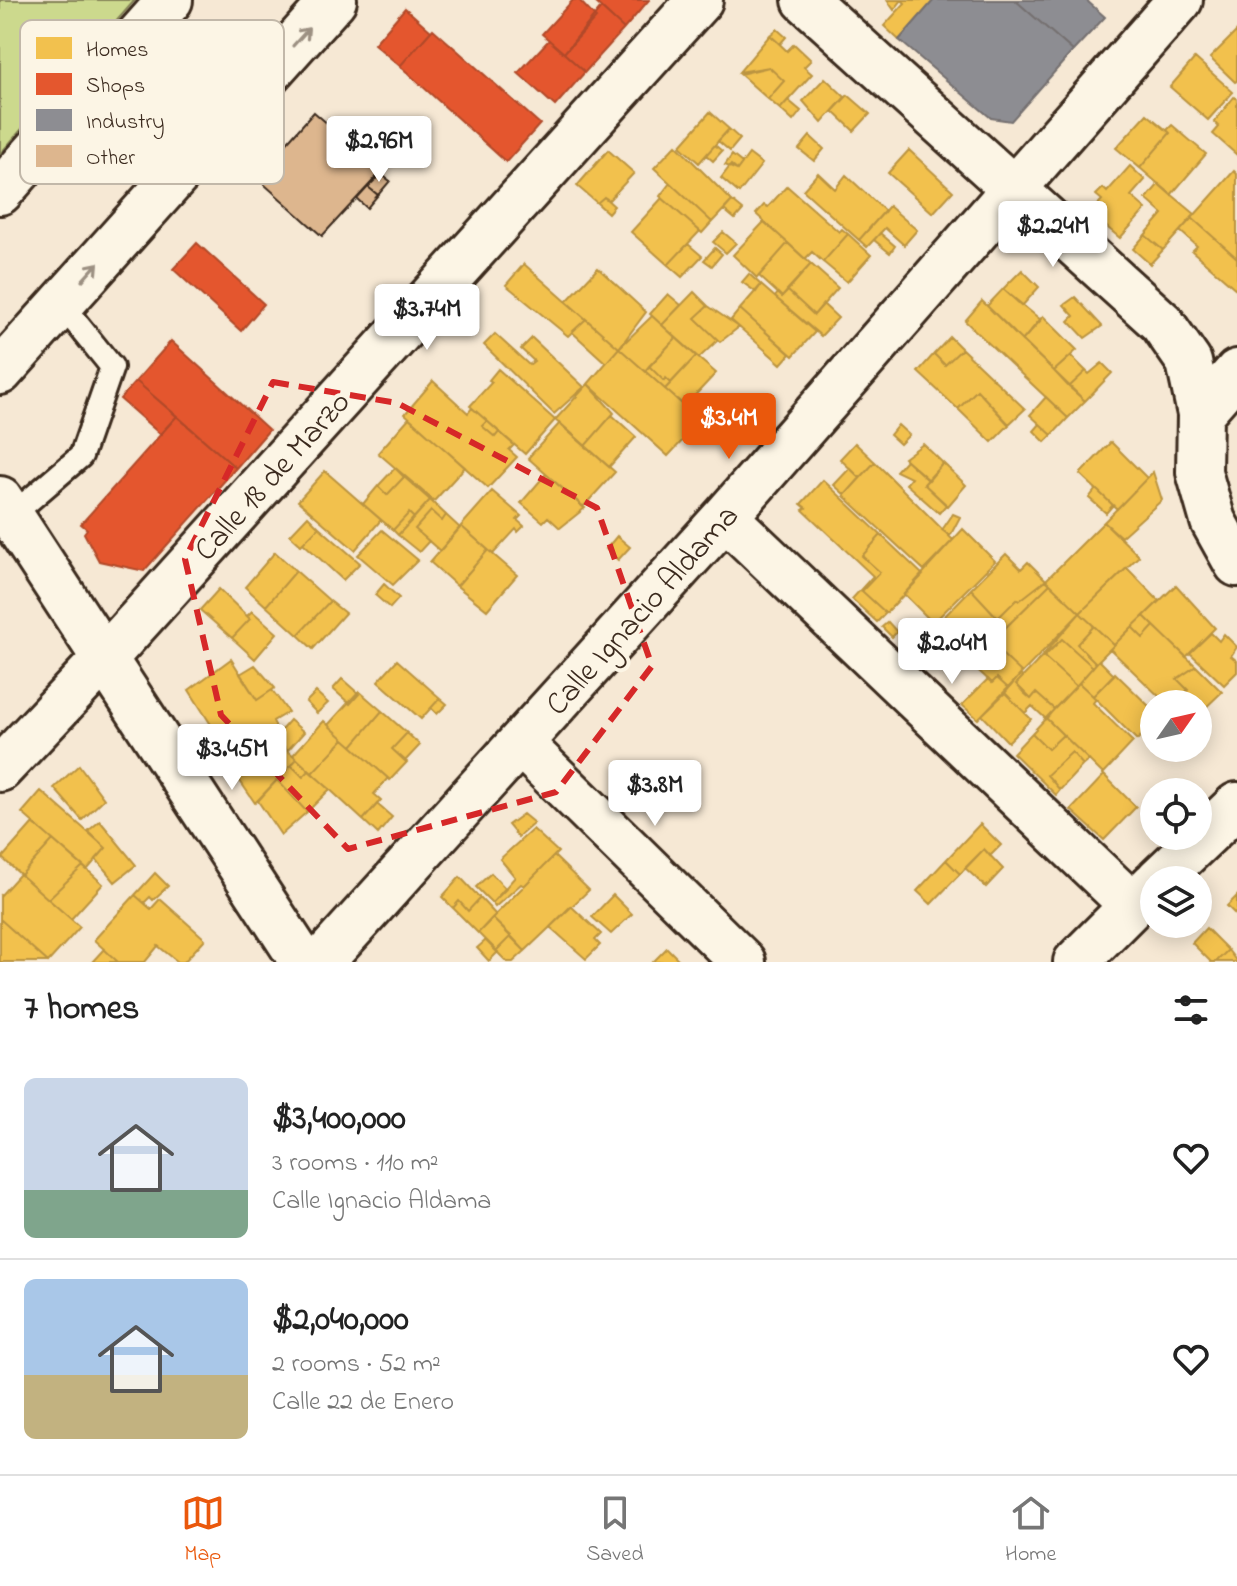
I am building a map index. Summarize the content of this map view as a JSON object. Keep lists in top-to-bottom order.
{
  "streets": {
    "street": ["Calle 18 de Marzo", "Calle Ignacio Aldama"]
  },
  "legend": [
    "Homes",
    "Shops",
    "Industry",
    "Other"
  ],
  "north": "top right",
  "page": {
    "price": [
      "$2.96M",
      "$2.24M",
      "$3.74M",
      "$3.4M",
      "$2.04M",
      "$3.45M",
      "$3.8M"
    ],
    "heading": "7 homes",
    "list": [
      {
        "name": "$3,400,000",
        "note": "3 rooms · 110 m² · Calle Ignacio Aldama"
      },
      {
        "name": "$2,040,000",
        "note": "2 rooms · 52 m² · Calle 22 de Enero"
      }
    ],
    "tabs": ["Map", "Saved", "Home"]
  }
}
